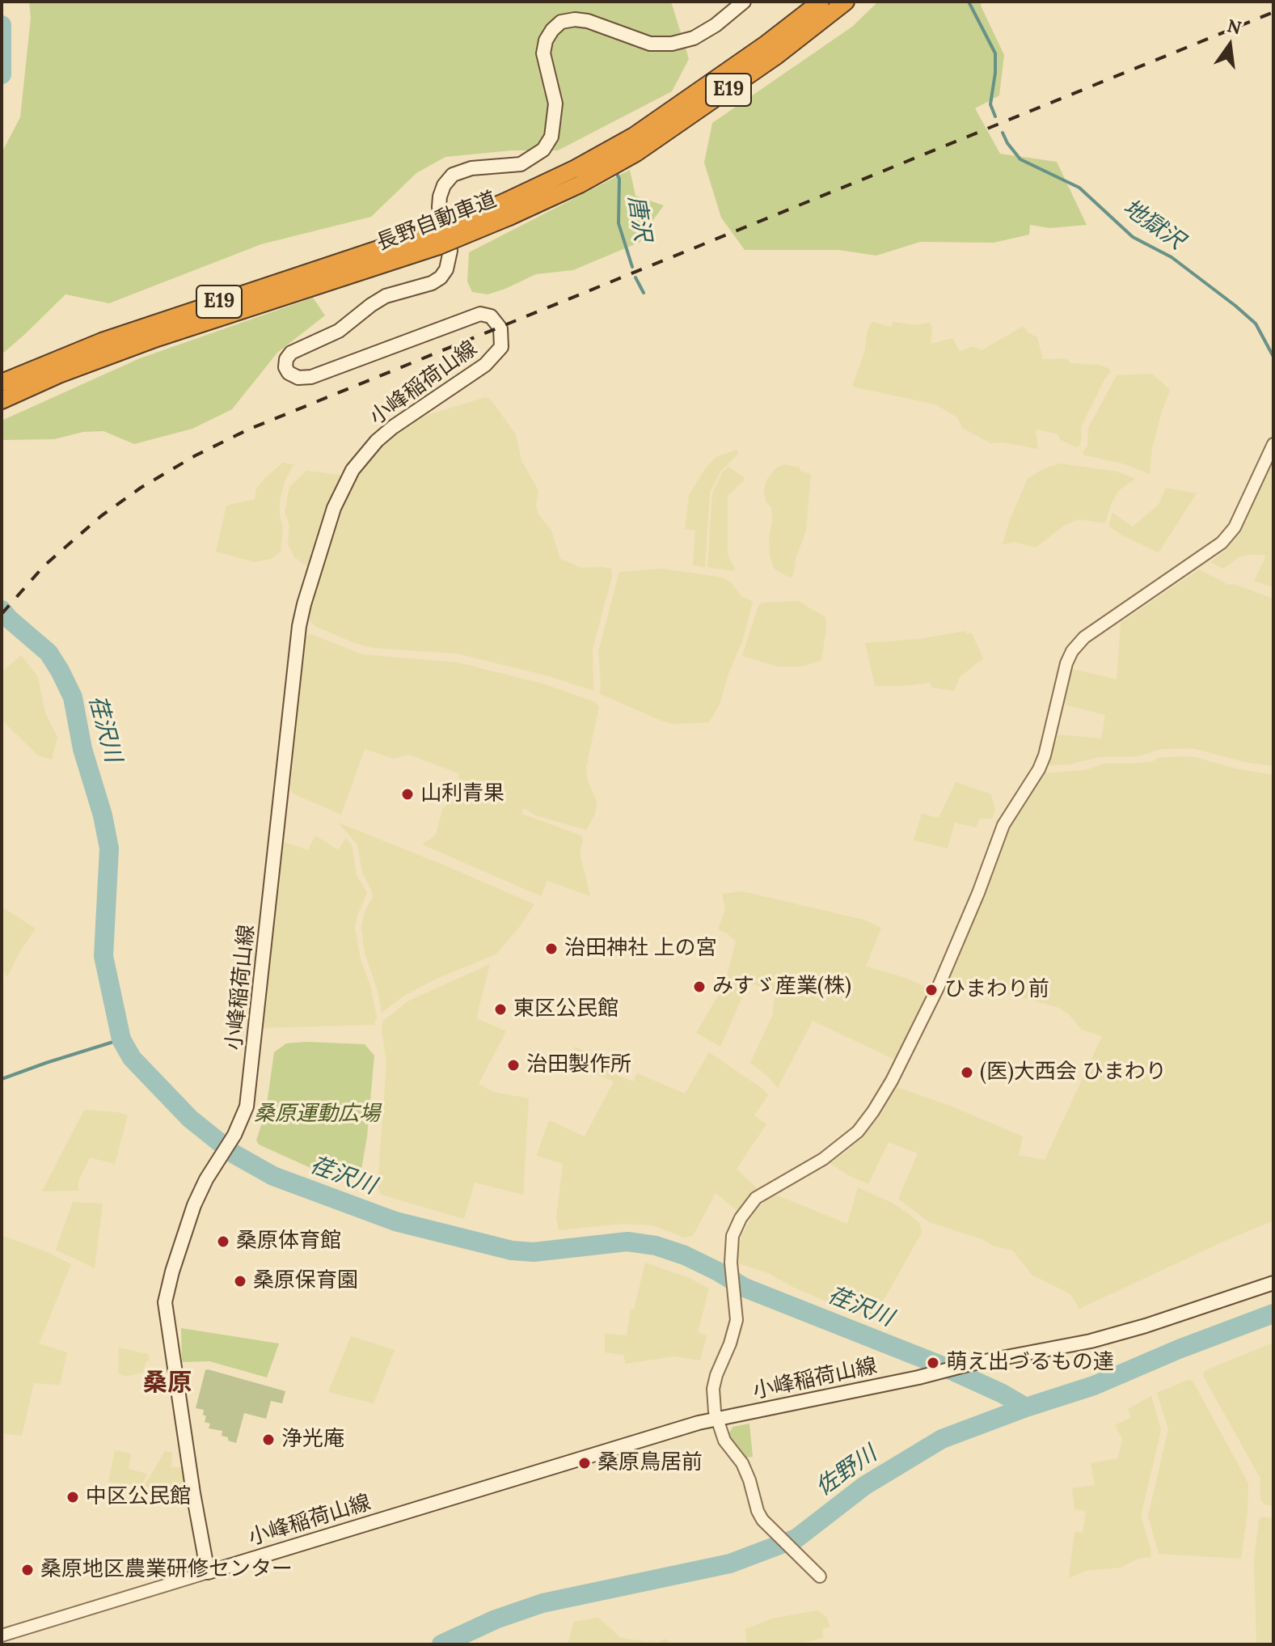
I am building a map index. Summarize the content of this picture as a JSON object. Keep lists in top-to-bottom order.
{
  "streets": {
    "highway": ["E19", "長野自動車道"],
    "main road": ["小峰稲荷山線"]
  },
  "districts": ["桑原"],
  "water": [
    "唐沢",
    "地獄沢",
    "荏沢川",
    "佐野川"
  ],
  "parks": ["桑原運動広場"],
  "places": [
    "山利青果",
    "治田神社 上の宮",
    "みすゞ産業(株)",
    "ひまわり前",
    "東区公民館",
    "治田製作所",
    "(医)大西会 ひまわり",
    "桑原体育館",
    "桑原保育園",
    "萌え出づるもの達",
    "浄光庵",
    "桑原鳥居前",
    "中区公民館",
    "桑原地区農業研修センター"
  ],
  "north": "top"
}
